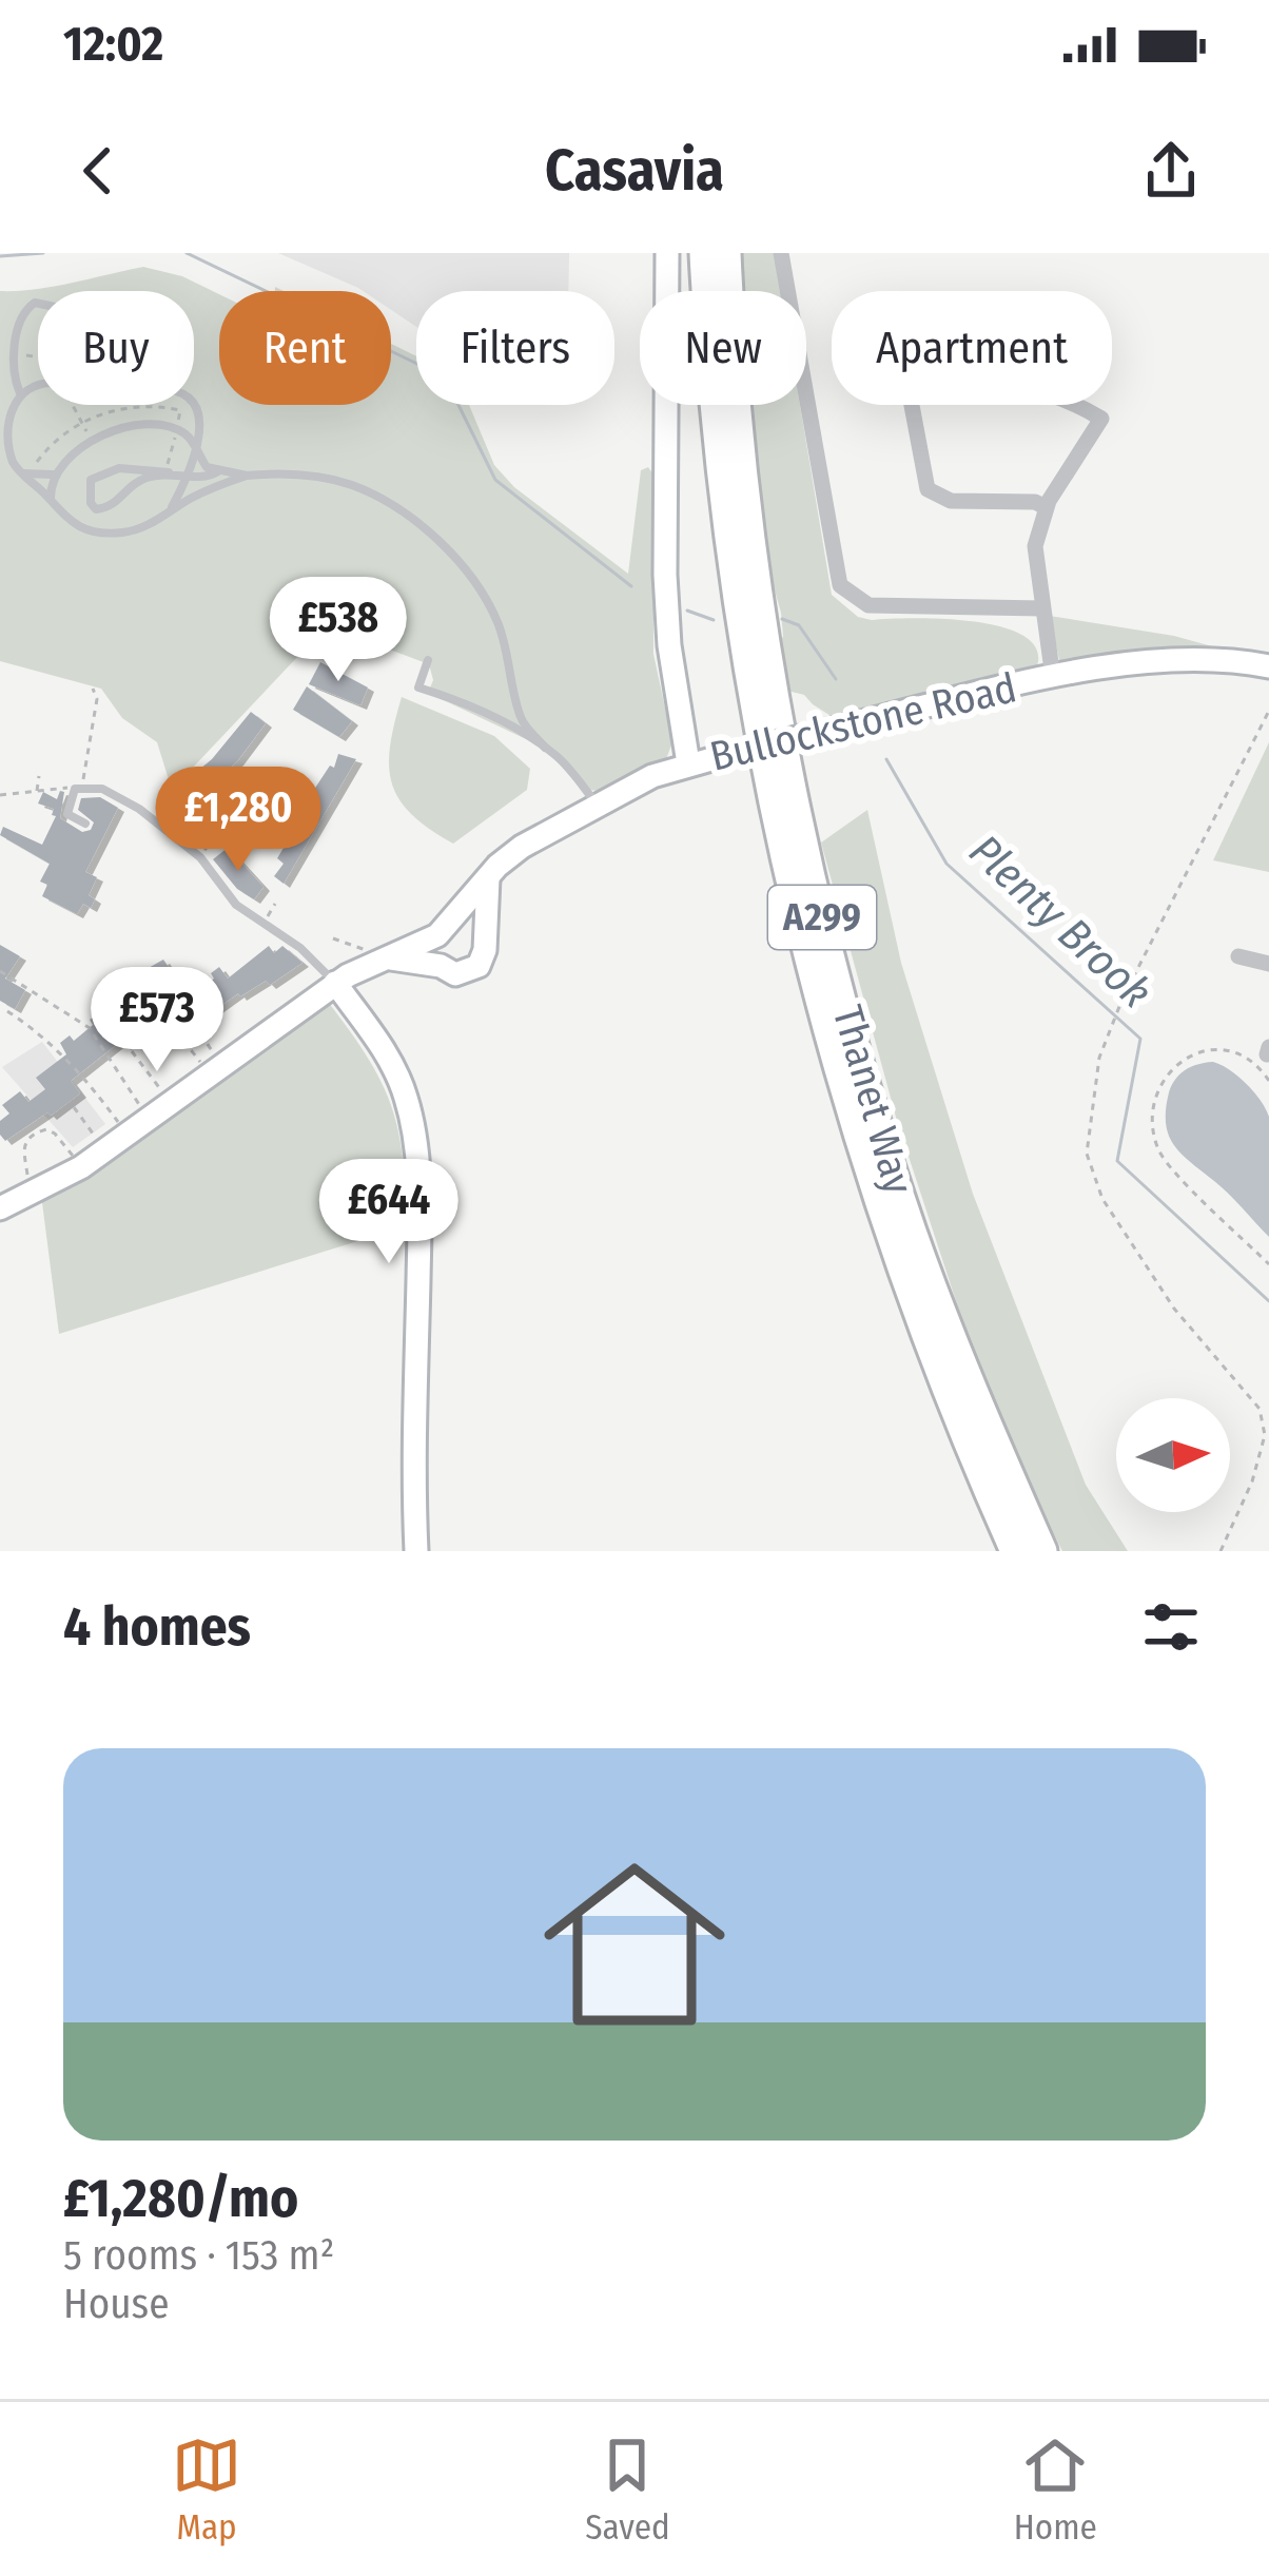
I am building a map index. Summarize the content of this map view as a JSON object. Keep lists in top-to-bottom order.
{
  "streets": {
    "highway": ["A299", "Thanet Way"],
    "street": ["Bullockstone Road"]
  },
  "water": ["Plenty Brook"],
  "north": "right",
  "page": {
    "status": "12:02",
    "header": "Casavia",
    "chip": [
      "Buy",
      "Rent",
      "Filters",
      "New",
      "Apartment"
    ],
    "price": [
      "£538",
      "£1,280",
      "£573",
      "£644"
    ],
    "heading": "4 homes",
    "list": [
      {
        "name": "£1,280/mo",
        "note": "5 rooms · 153 m² · House"
      }
    ],
    "tabs": ["Map", "Saved", "Home"]
  }
}
